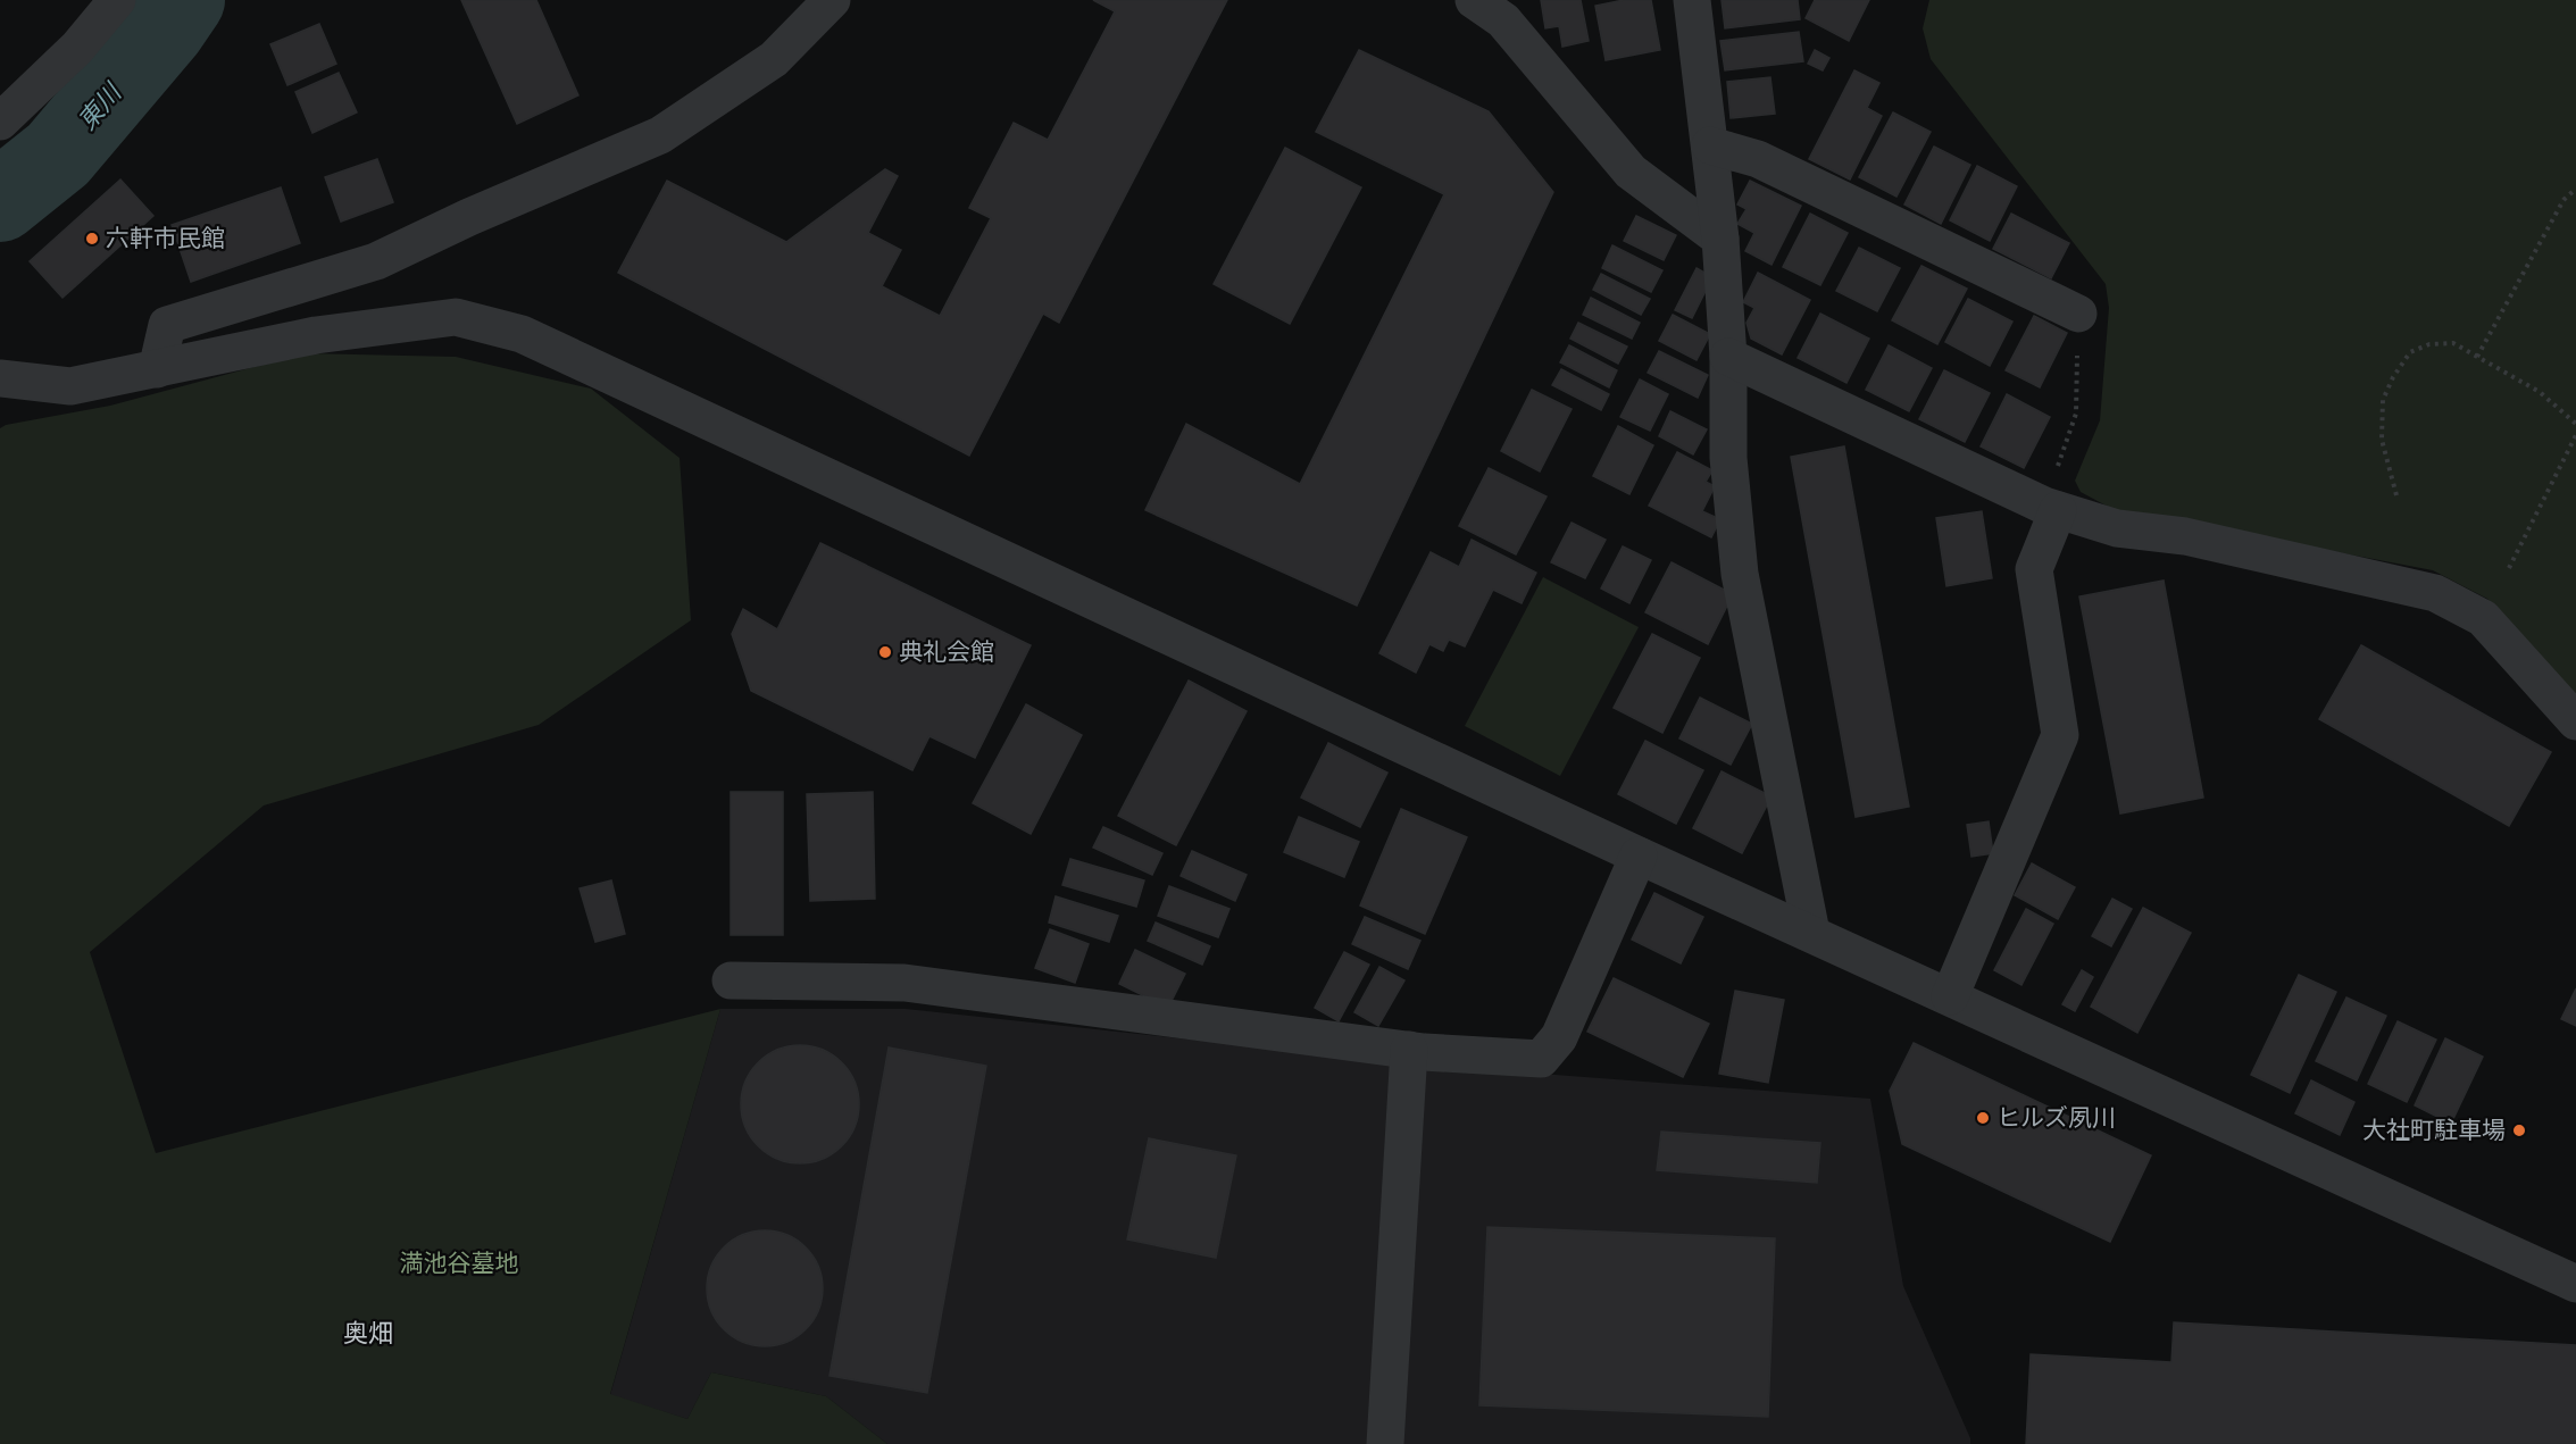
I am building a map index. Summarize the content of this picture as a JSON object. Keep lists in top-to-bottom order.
{
  "districts": ["奥畑"],
  "water": ["東川"],
  "parks": ["満池谷墓地"],
  "places": [
    "六軒市民館",
    "典礼会館",
    "ヒルズ夙川",
    "大社町駐車場"
  ]
}
